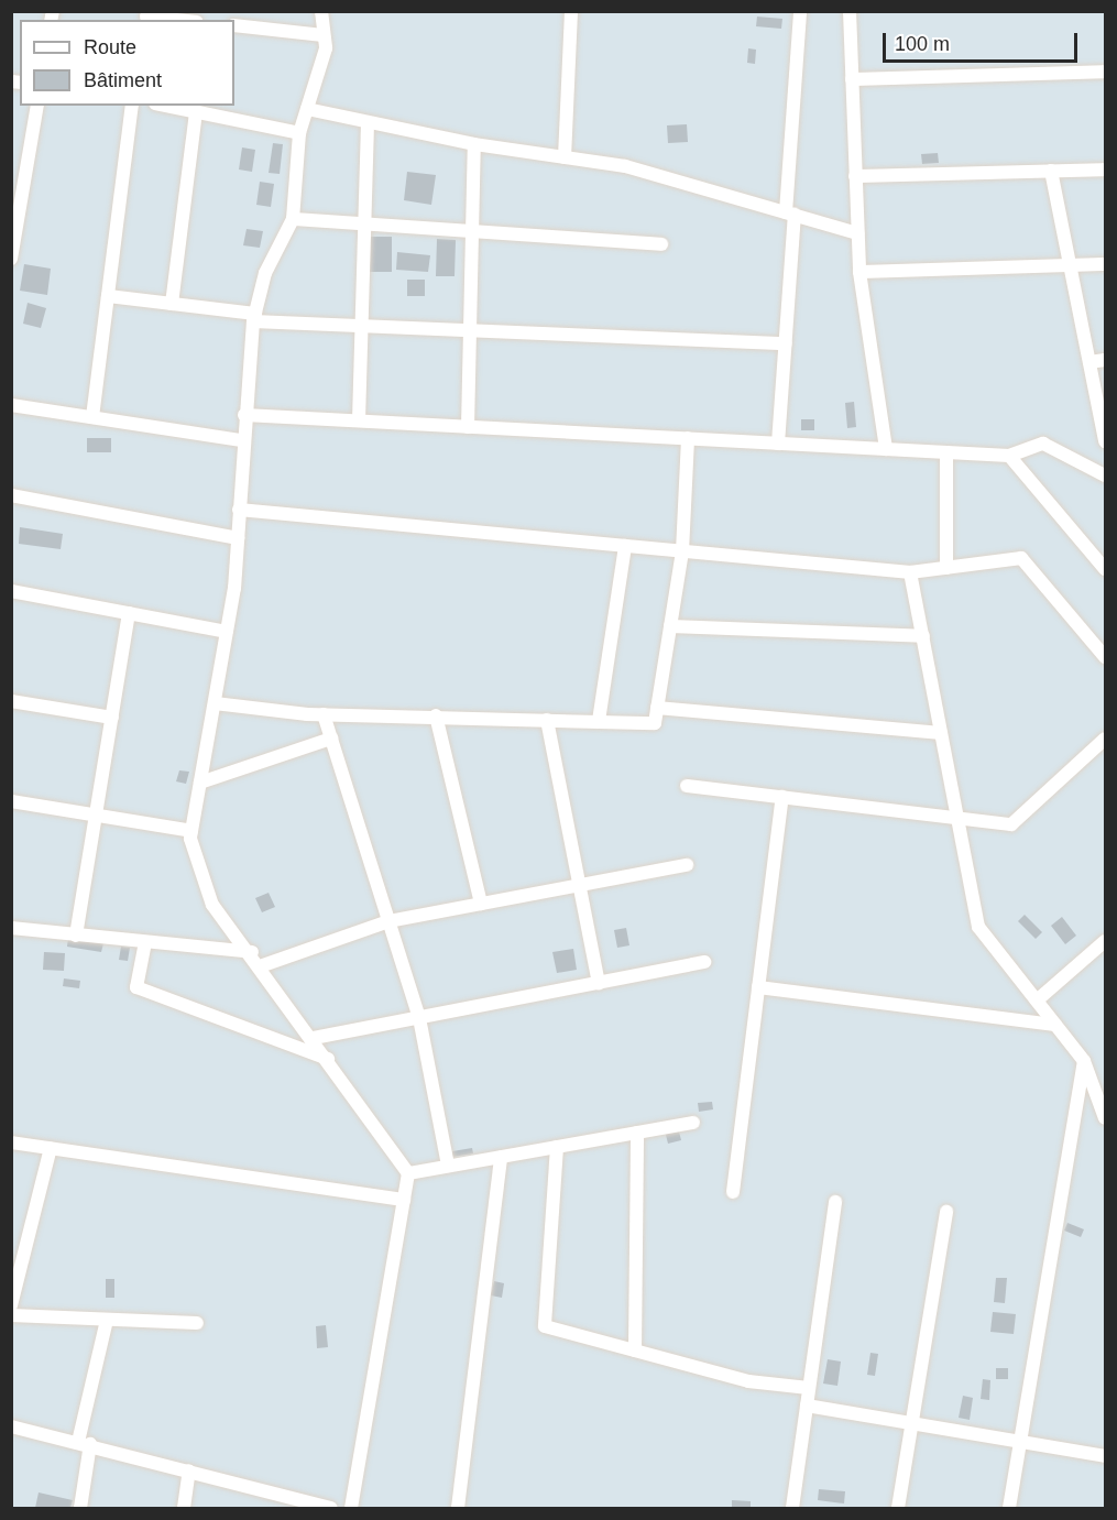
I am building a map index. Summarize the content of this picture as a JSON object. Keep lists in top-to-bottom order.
{
  "legend": ["Route", "Bâtiment"],
  "scale_bar": "100 m"
}
